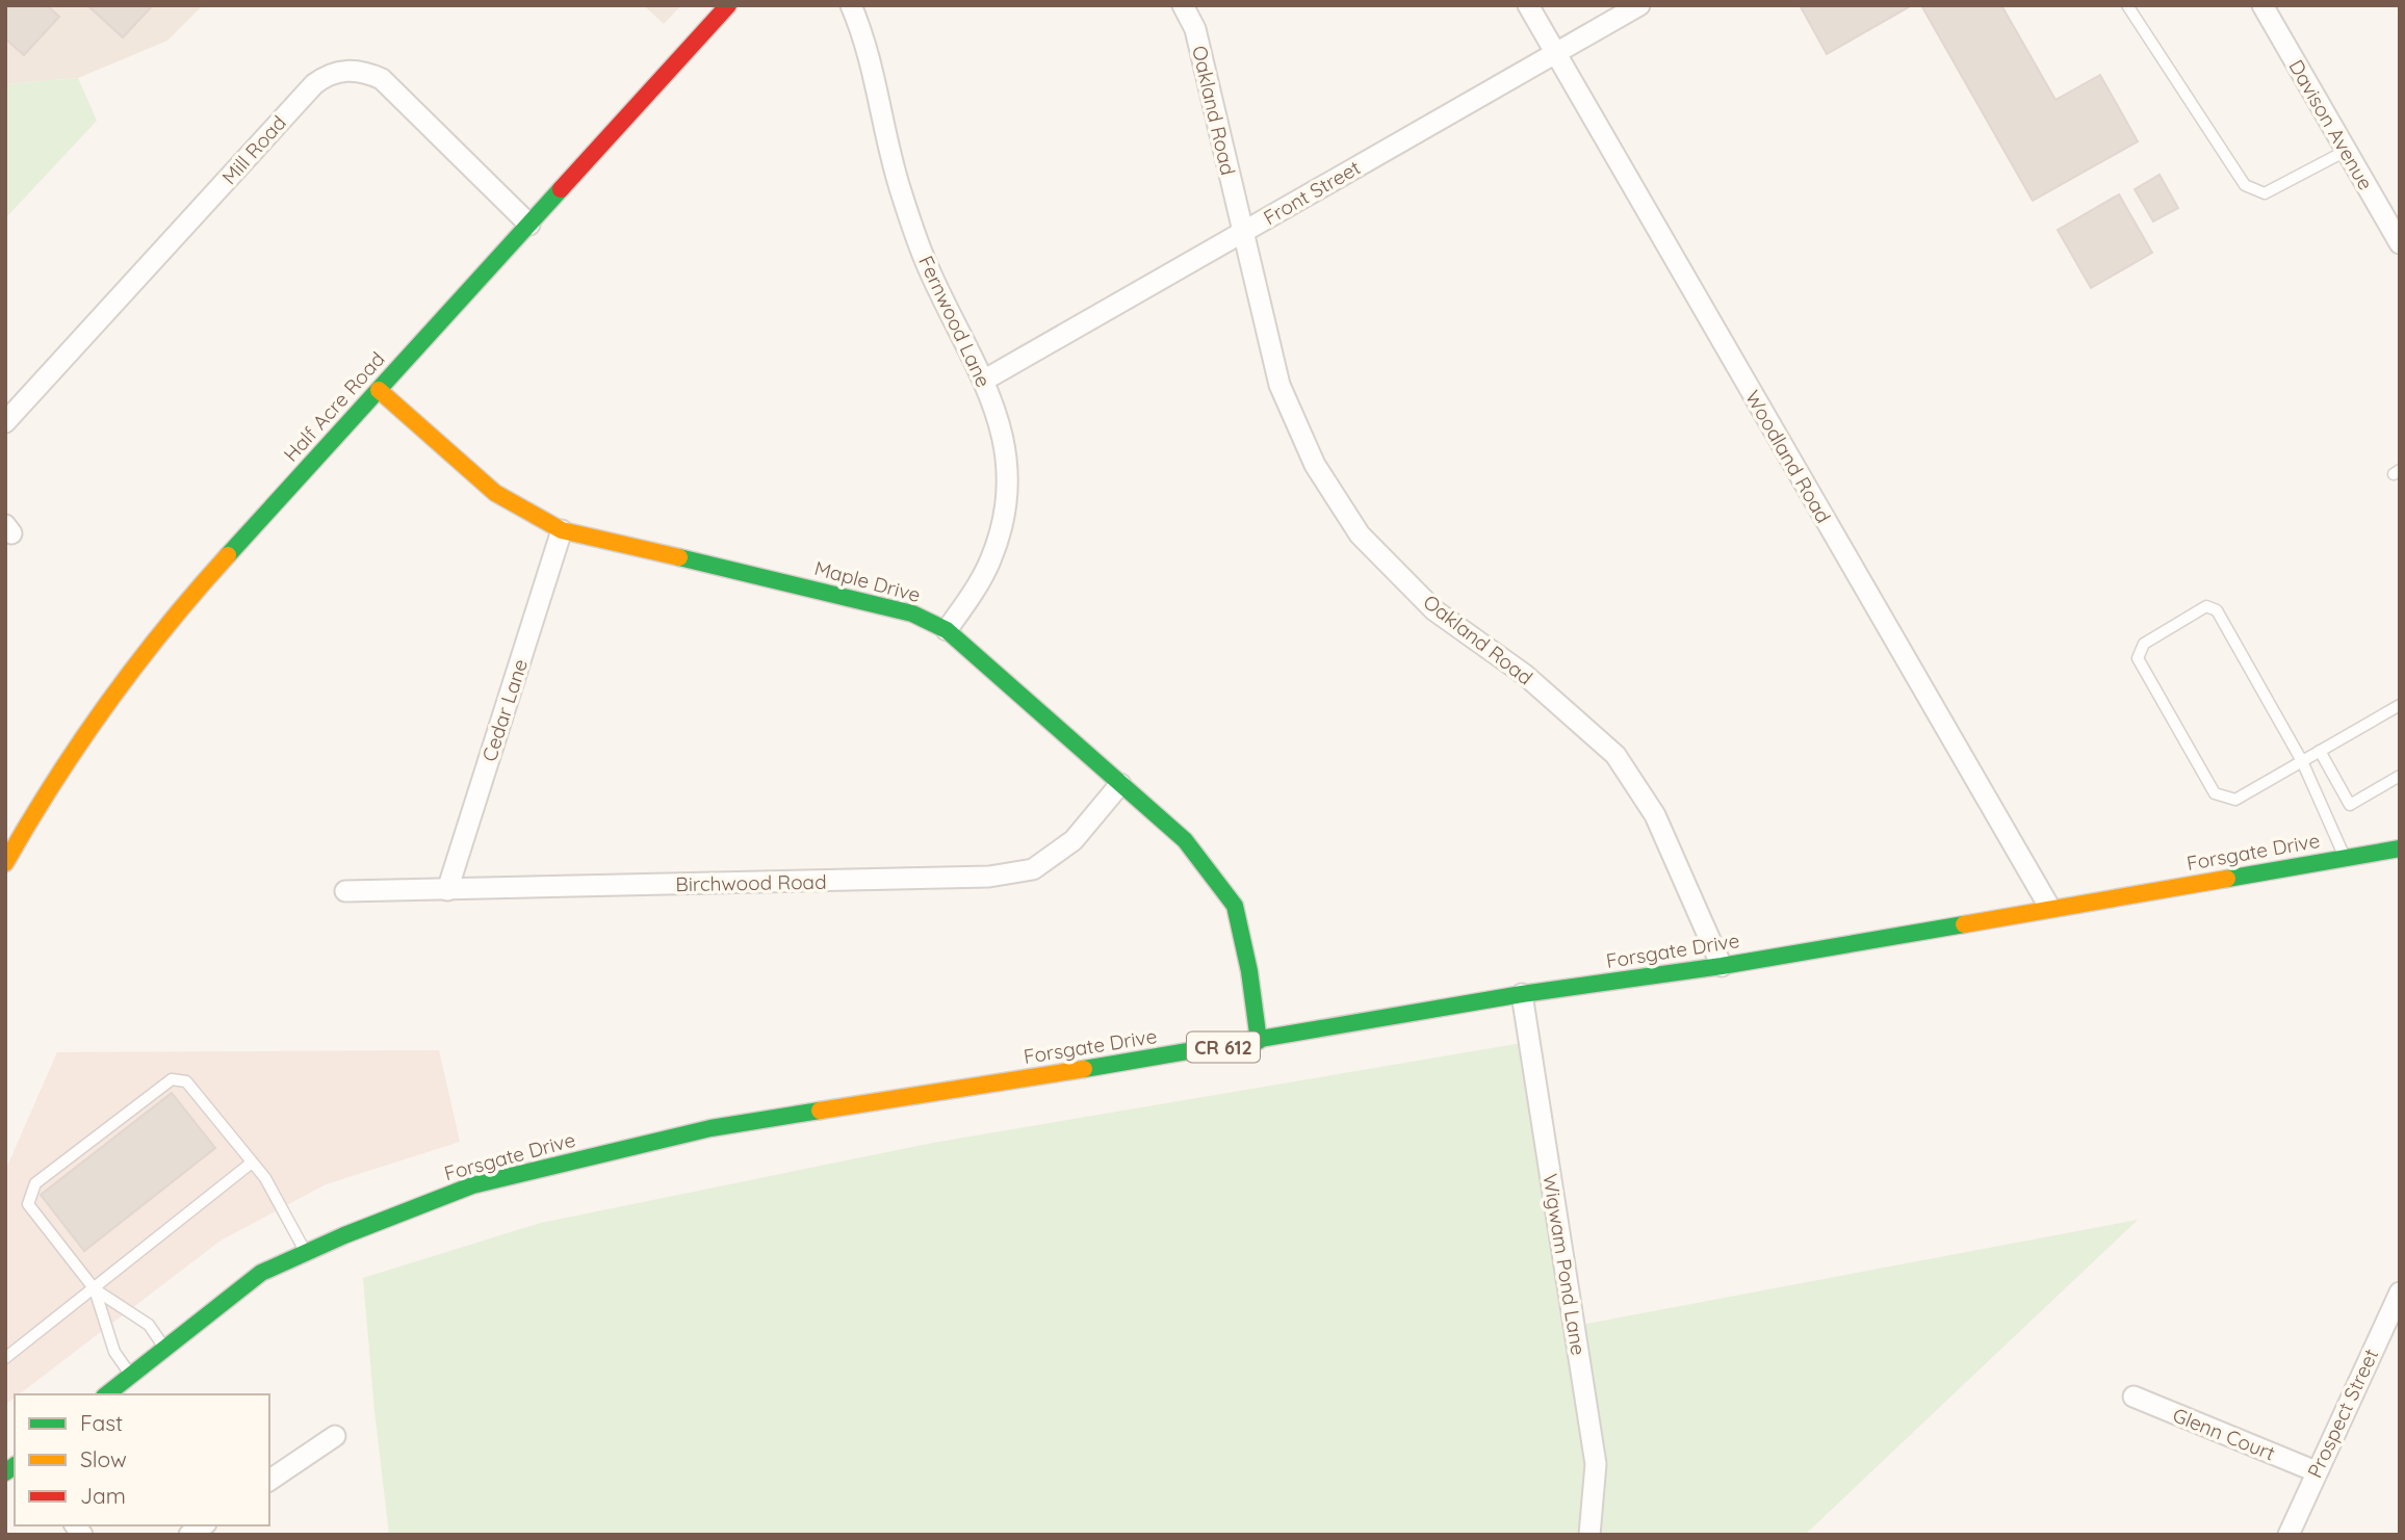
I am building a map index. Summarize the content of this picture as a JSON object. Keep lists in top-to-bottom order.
{
  "streets": {
    "main road": [
      "Half Acre Road",
      "Maple Drive",
      "Forsgate Drive",
      "CR 612"
    ],
    "street": [
      "Oakland Road",
      "Davison Avenue",
      "Mill Road",
      "Front Street",
      "Fernwood Lane",
      "Woodland Road",
      "Cedar Lane",
      "Birchwood Road",
      "Wigwam Pond Lane",
      "Prospect Street",
      "Glenn Court"
    ]
  },
  "crossings": [
    ["Oakland Road", "Front Street"],
    ["Oakland Road", "Forsgate Drive"],
    ["Mill Road", "Half Acre Road"],
    ["Front Street", "Fernwood Lane"],
    ["Front Street", "Woodland Road"],
    ["Fernwood Lane", "Maple Drive"],
    ["Half Acre Road", "Maple Drive"],
    ["Woodland Road", "Forsgate Drive"],
    ["Maple Drive", "Cedar Lane"],
    ["Maple Drive", "Forsgate Drive"],
    ["Maple Drive", "Birchwood Road"],
    ["Cedar Lane", "Birchwood Road"],
    ["Forsgate Drive", "Wigwam Pond Lane"],
    ["Prospect Street", "Glenn Court"]
  ],
  "legend": ["Fast", "Slow", "Jam"]
}
